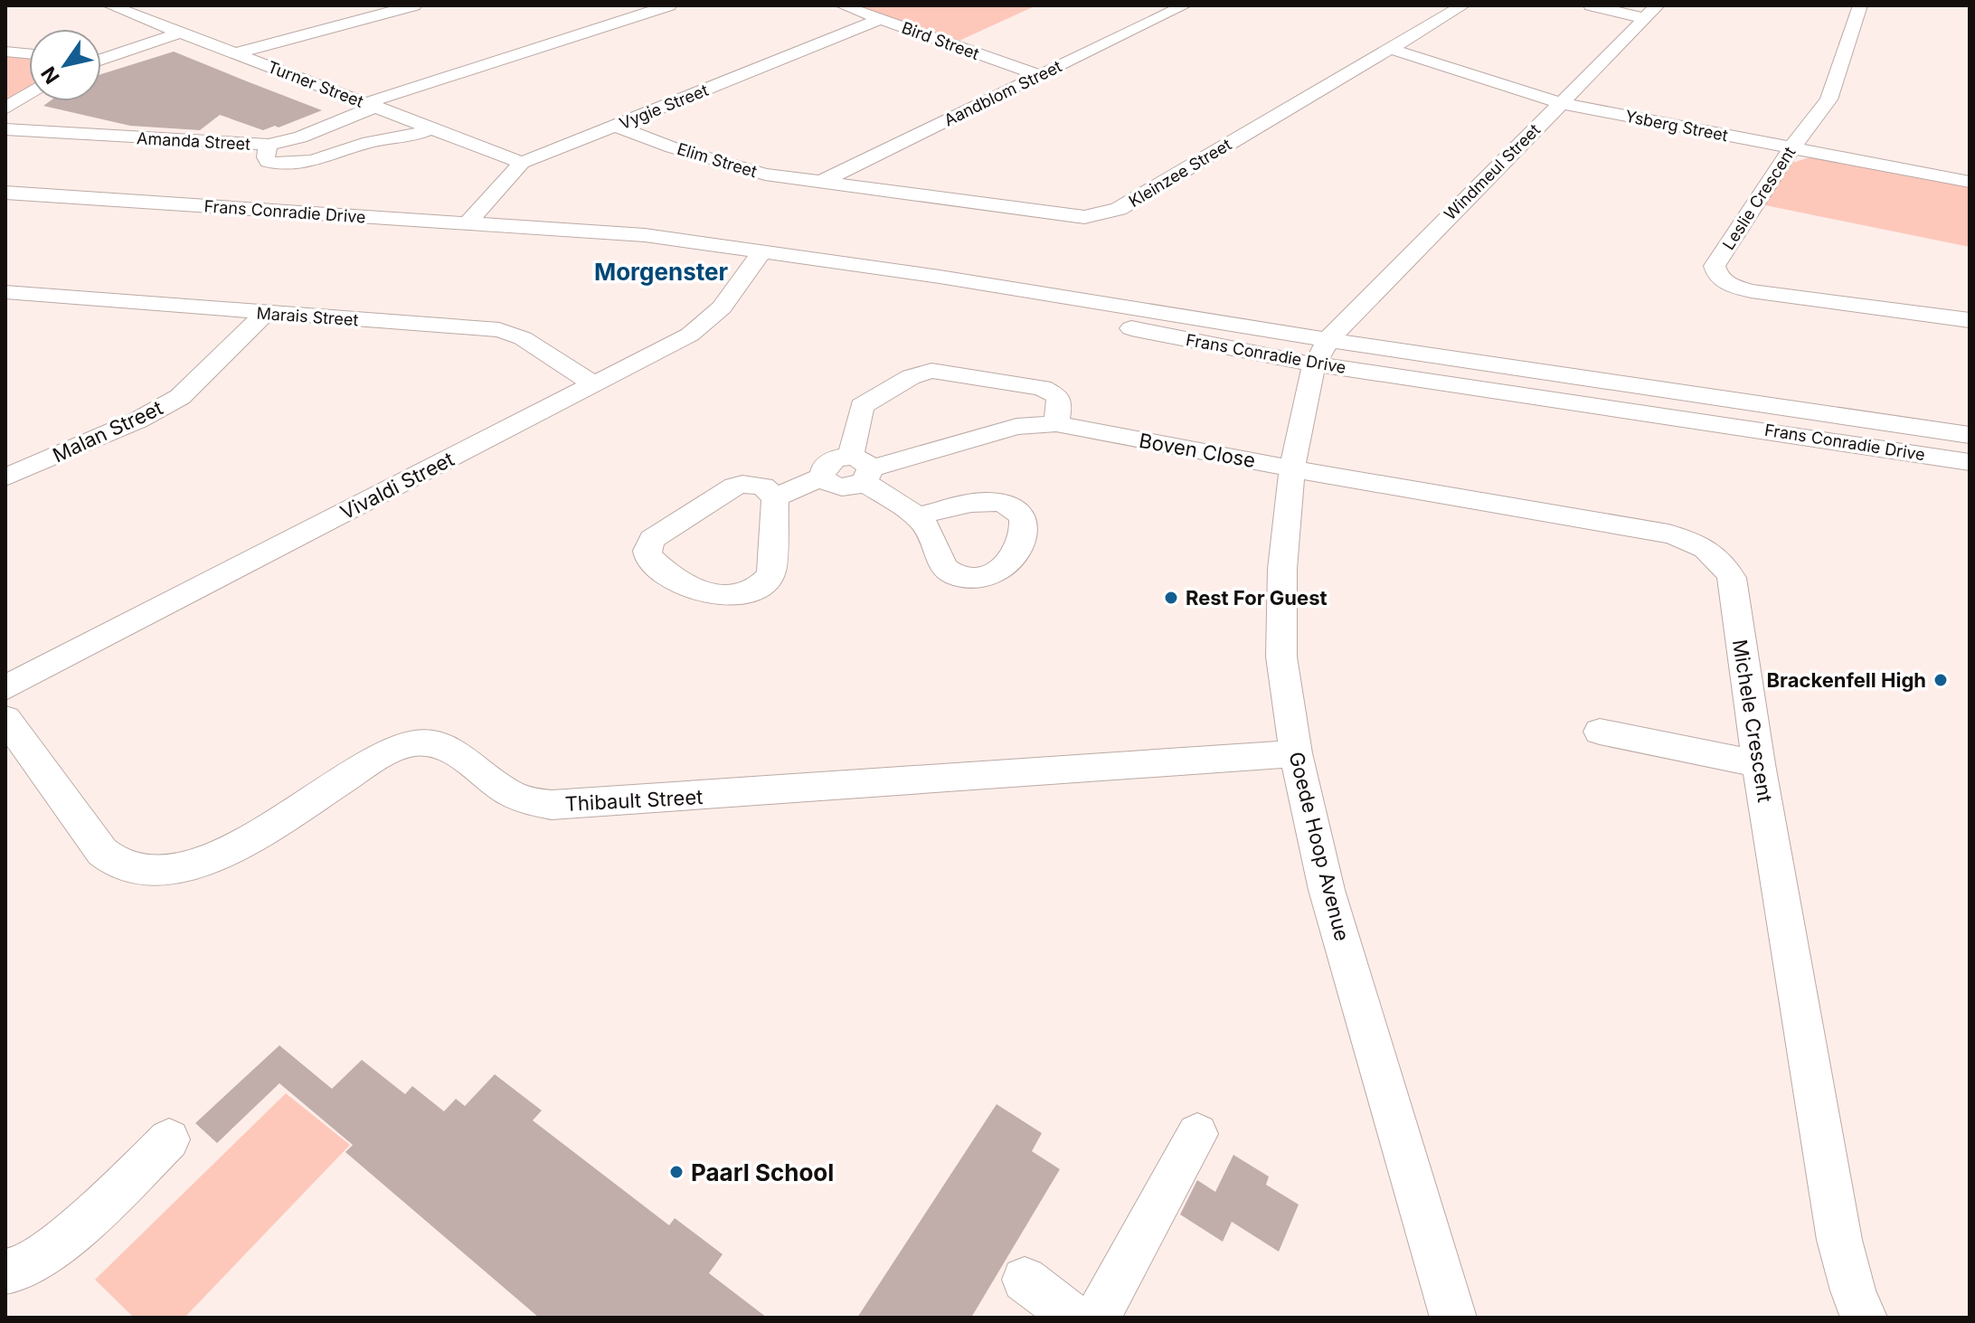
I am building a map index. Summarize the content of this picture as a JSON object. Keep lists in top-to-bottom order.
{
  "streets": {
    "street": [
      "Bird Street",
      "Turner Street",
      "Aandblom Street",
      "Vygie Street",
      "Ysberg Street",
      "Amanda Street",
      "Elim Street",
      "Windmeul Street",
      "Kleinzee Street",
      "Leslie Crescent",
      "Frans Conradie Drive",
      "Marais Street",
      "Malan Street",
      "Boven Close",
      "Vivaldi Street",
      "Michele Crescent",
      "Thibault Street",
      "Goede Hoop Avenue"
    ]
  },
  "crossings": [
    ["Bird Street", "Aandblom Street"],
    ["Bird Street", "Vygie Street"],
    ["Turner Street", "Vygie Street"],
    ["Turner Street", "Amanda Street"],
    ["Aandblom Street", "Elim Street"],
    ["Aandblom Street", "Kleinzee Street"],
    ["Vygie Street", "Elim Street"],
    ["Vygie Street", "Frans Conradie Drive"],
    ["Ysberg Street", "Windmeul Street"],
    ["Ysberg Street", "Kleinzee Street"],
    ["Ysberg Street", "Leslie Crescent"],
    ["Elim Street", "Kleinzee Street"],
    ["Windmeul Street", "Frans Conradie Drive"],
    ["Windmeul Street", "Goede Hoop Avenue"],
    ["Frans Conradie Drive", "Vivaldi Street"],
    ["Frans Conradie Drive", "Goede Hoop Avenue"],
    ["Marais Street", "Malan Street"],
    ["Marais Street", "Vivaldi Street"],
    ["Boven Close", "Michele Crescent"],
    ["Boven Close", "Goede Hoop Avenue"],
    ["Michele Crescent", "Goede Hoop Avenue"],
    ["Thibault Street", "Goede Hoop Avenue"]
  ],
  "districts": ["Morgenster"],
  "places": ["Rest For Guest", "Brackenfell High", "Paarl School"],
  "north": "bottom left"
}
